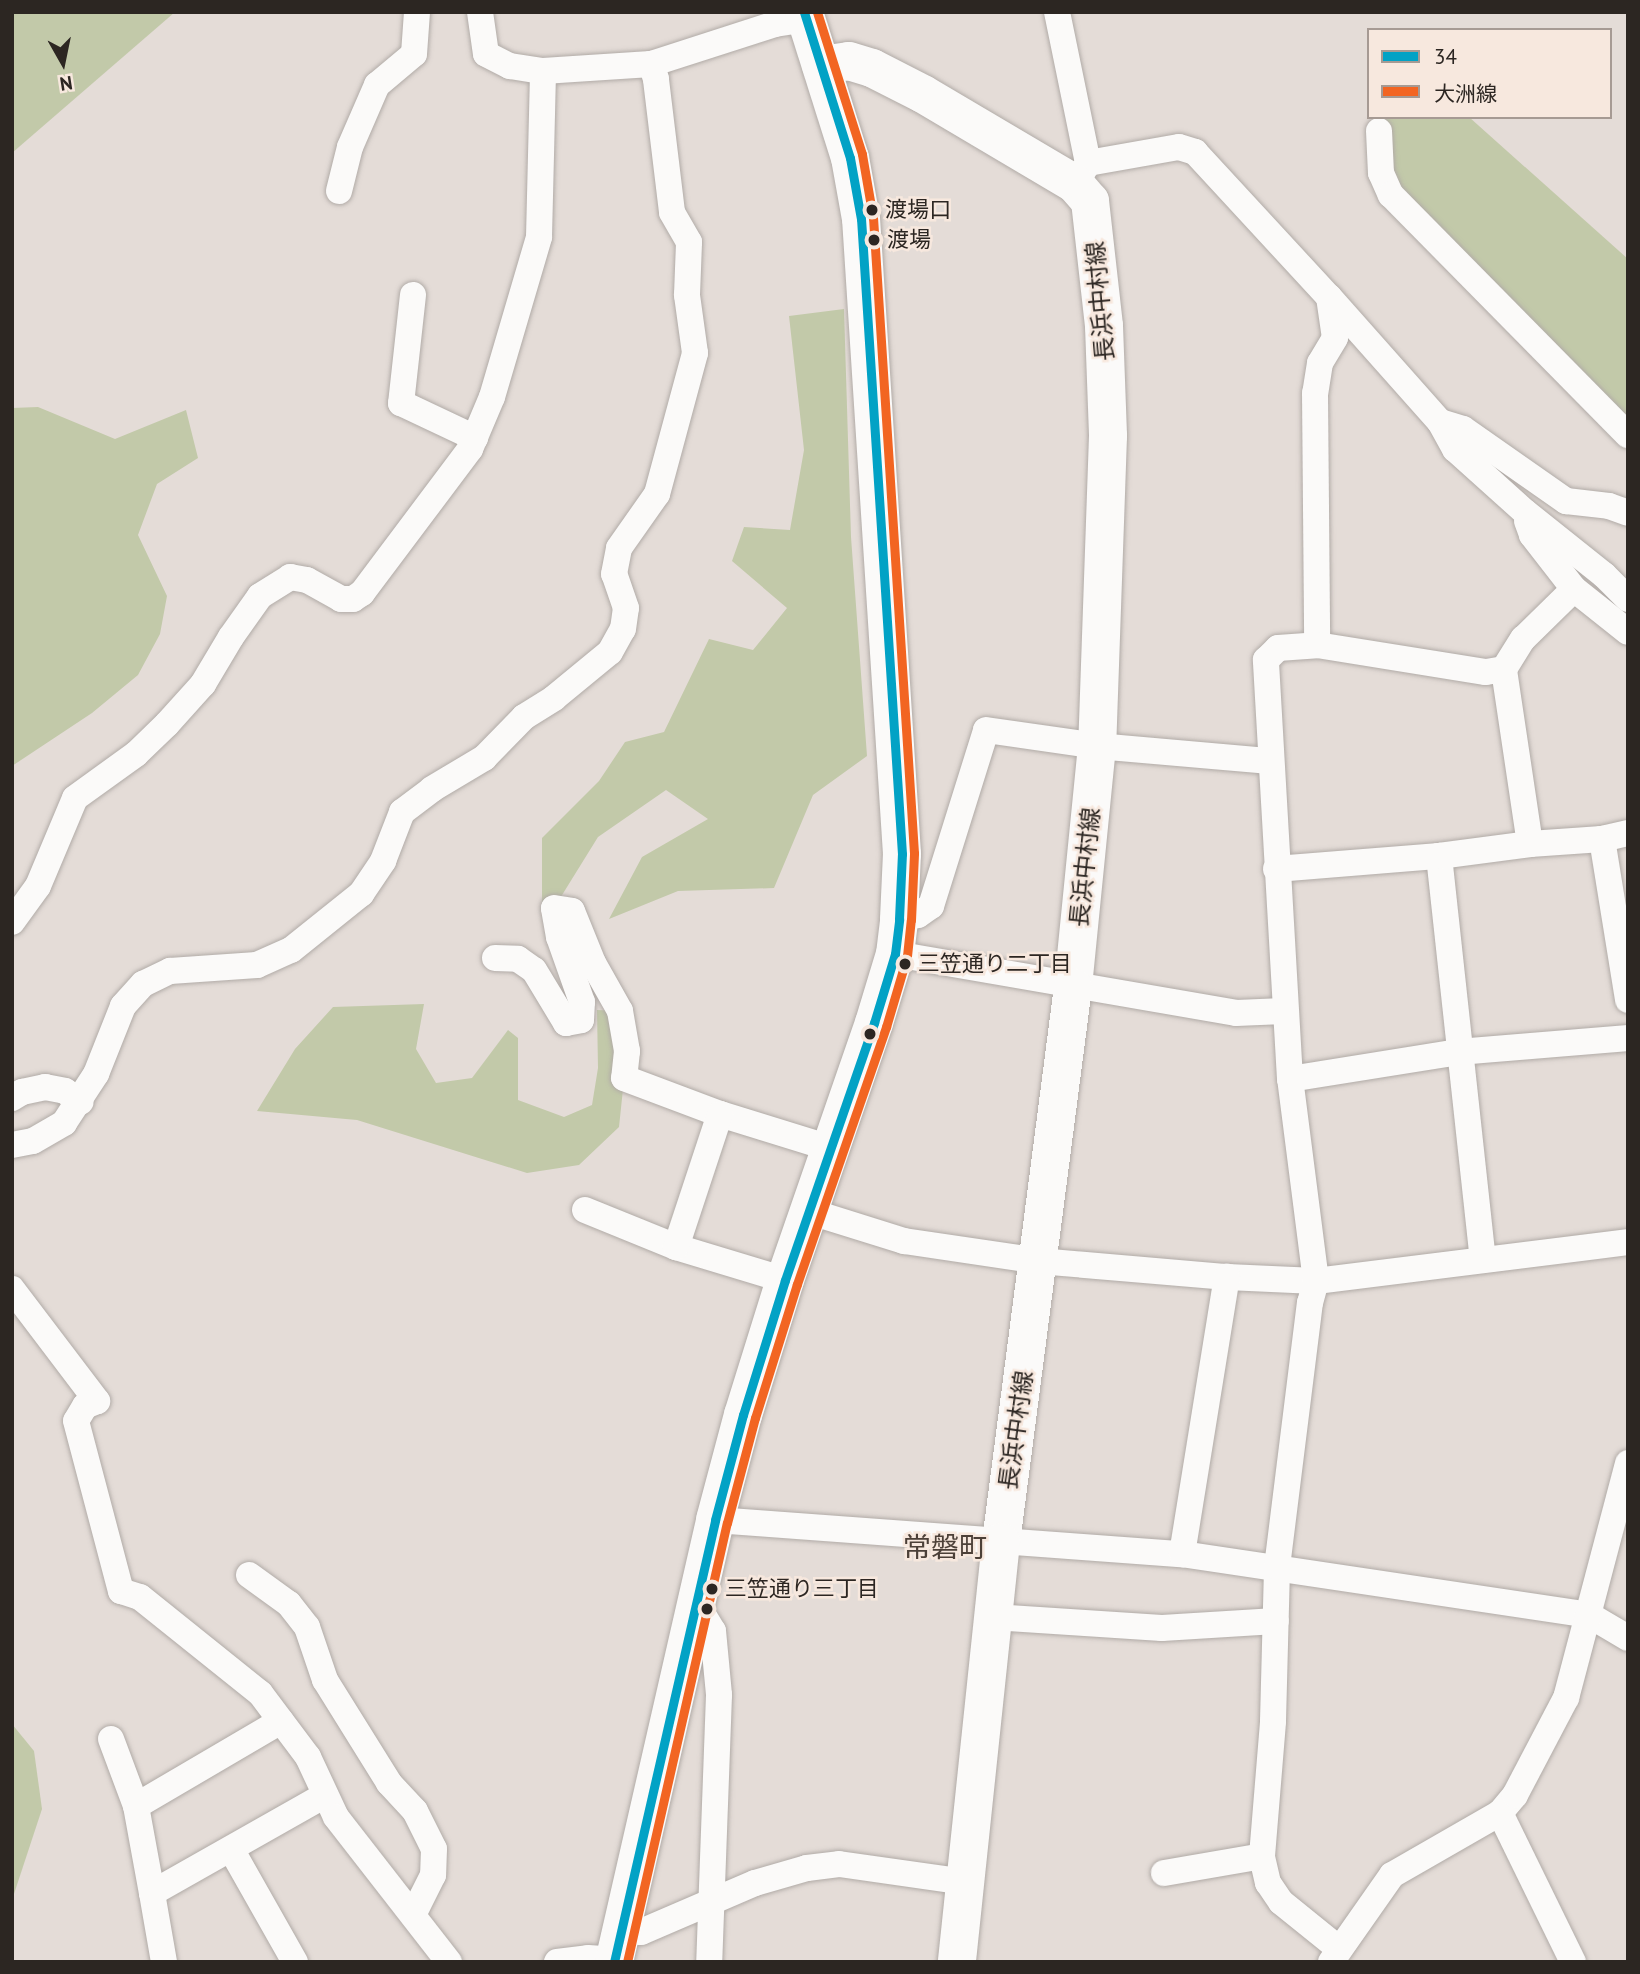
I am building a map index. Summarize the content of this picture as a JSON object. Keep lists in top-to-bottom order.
{
  "streets": {
    "main road": ["長浜中村線"]
  },
  "districts": ["常磐町"],
  "places": [
    "渡場口",
    "渡場",
    "三笠通り二丁目",
    "三笠通り三丁目"
  ],
  "lines": ["transit line 34", "transit line 大洲線"],
  "legend": ["34", "大洲線"],
  "north": "bottom"
}
